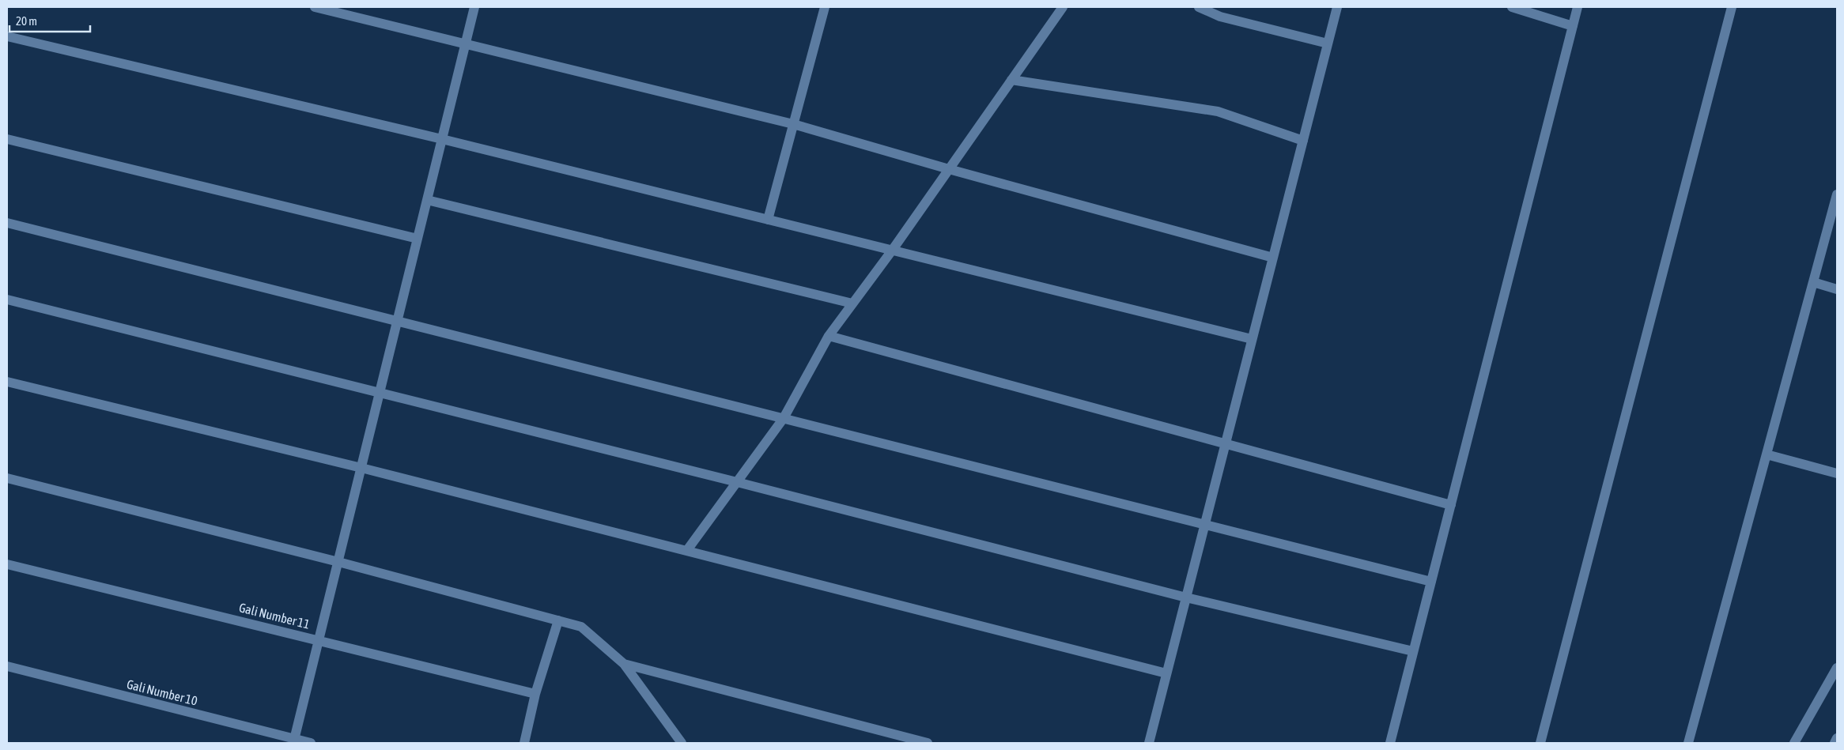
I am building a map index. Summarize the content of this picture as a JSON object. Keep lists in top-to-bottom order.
{
  "streets": {
    "street": ["Gali Number 11", "Gali Number 10"]
  },
  "scale_bar": "20 m"
}
